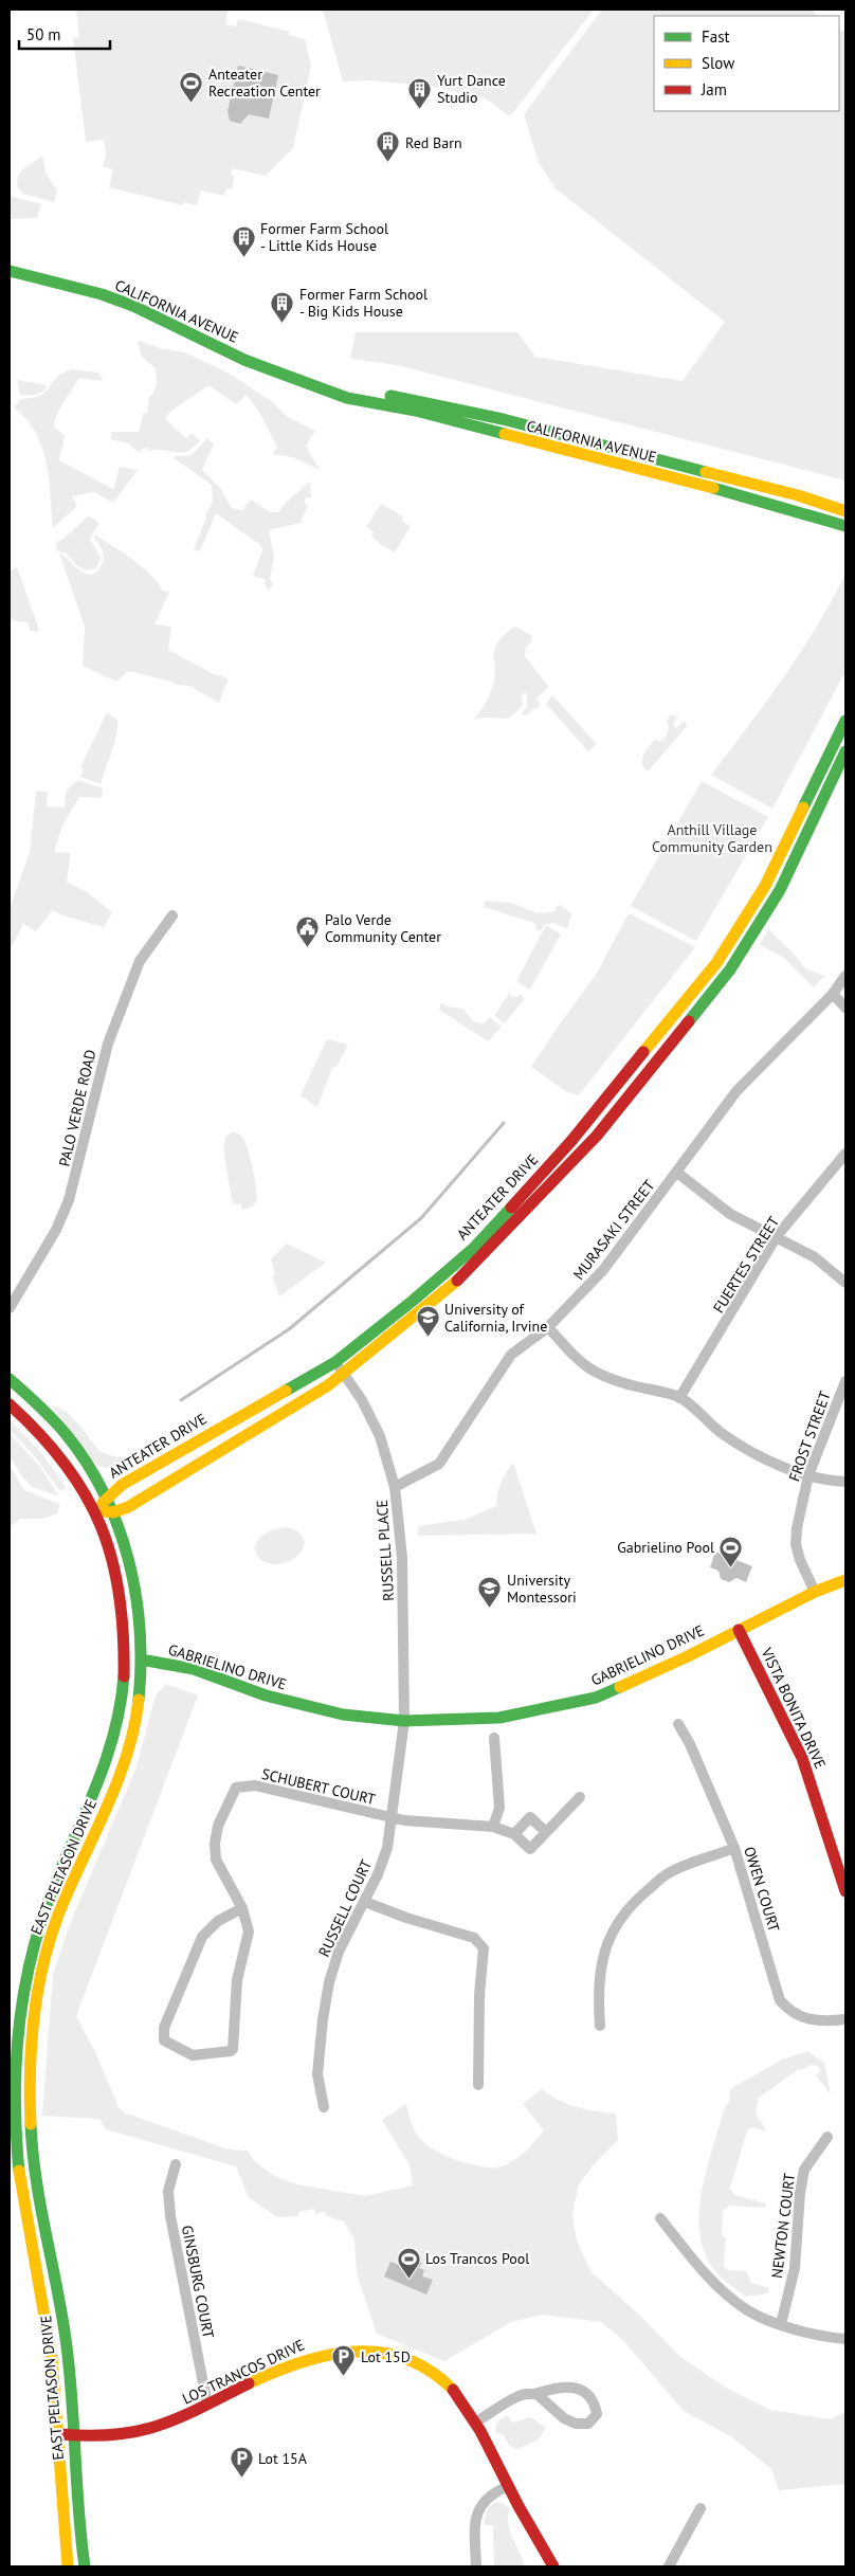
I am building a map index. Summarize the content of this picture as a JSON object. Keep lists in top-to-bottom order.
{
  "streets": {
    "main road": [
      "CALIFORNIA AVENUE",
      "ANTEATER DRIVE",
      "GABRIELINO DRIVE",
      "VISTA BONITA DRIVE",
      "EAST PELTASON DRIVE",
      "LOS TRANCOS DRIVE"
    ],
    "street": [
      "PALO VERDE ROAD",
      "MURASAKI STREET",
      "FUERTES STREET",
      "FROST STREET",
      "RUSSELL PLACE",
      "SCHUBERT COURT",
      "OWEN COURT",
      "RUSSELL COURT",
      "NEWTON COURT",
      "GINSBURG COURT"
    ]
  },
  "crossings": [
    ["ANTEATER DRIVE", "RUSSELL PLACE"],
    ["ANTEATER DRIVE", "EAST PELTASON DRIVE"],
    ["MURASAKI STREET", "RUSSELL PLACE"],
    ["FROST STREET", "GABRIELINO DRIVE"],
    ["RUSSELL PLACE", "GABRIELINO DRIVE"],
    ["RUSSELL PLACE", "RUSSELL COURT"],
    ["GABRIELINO DRIVE", "VISTA BONITA DRIVE"],
    ["GABRIELINO DRIVE", "EAST PELTASON DRIVE"],
    ["GABRIELINO DRIVE", "RUSSELL COURT"],
    ["SCHUBERT COURT", "RUSSELL COURT"],
    ["EAST PELTASON DRIVE", "LOS TRANCOS DRIVE"],
    ["GINSBURG COURT", "LOS TRANCOS DRIVE"]
  ],
  "parks": ["Anthill Village Community Garden"],
  "places": {
    "sports": ["Anteater Recreation Center", "Gabrielino Pool", "Los Trancos Pool"],
    "building": [
      "Yurt Dance Studio",
      "Red Barn",
      "Former Farm School - Little Kids House",
      "Former Farm School - Big Kids House"
    ],
    "public building": ["Palo Verde Community Center"],
    "school or university": ["University of California, Irvine", "University Montessori"],
    "parking": ["Lot 15D", "Lot 15A"]
  },
  "legend": ["Fast", "Slow", "Jam"],
  "scale_bar": "50 m"
}
